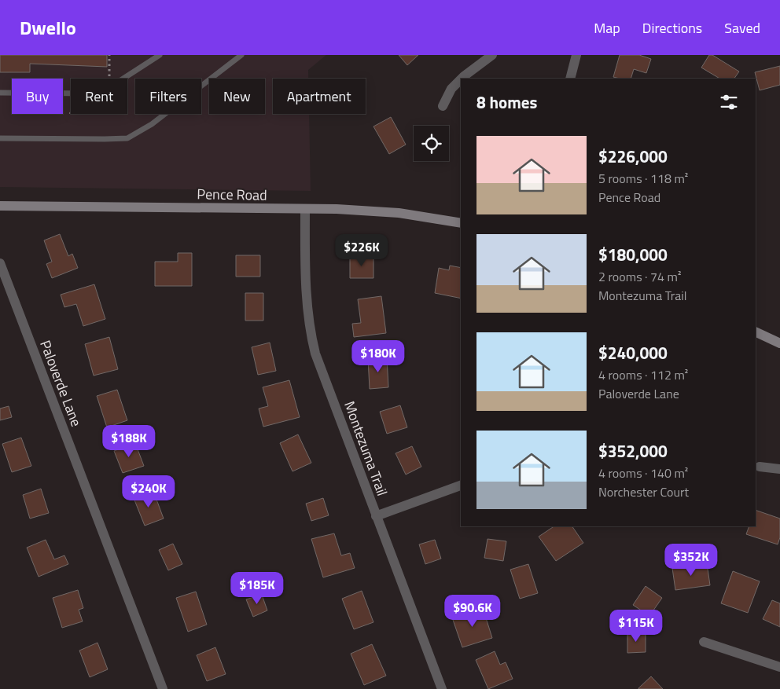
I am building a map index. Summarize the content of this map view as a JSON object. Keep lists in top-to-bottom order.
{
  "streets": {
    "street": ["Pence Road", "Paloverde Lane", "Montezuma Trail"]
  },
  "crossings": [
    ["Pence Road", "Montezuma Trail"]
  ],
  "page": {
    "header": "Dwello",
    "nav": ["Map", "Directions", "Saved"],
    "chip": [
      "Buy",
      "Rent",
      "Filters",
      "New",
      "Apartment"
    ],
    "heading": "8 homes",
    "list": [
      {
        "name": "$226,000",
        "note": "5 rooms · 118 m² · Pence Road"
      },
      {
        "name": "$180,000",
        "note": "2 rooms · 74 m² · Montezuma Trail"
      },
      {
        "name": "$240,000",
        "note": "4 rooms · 112 m² · Paloverde Lane"
      },
      {
        "name": "$352,000",
        "note": "4 rooms · 140 m² · Norchester Court"
      }
    ],
    "price": [
      "$226K",
      "$180K",
      "$188K",
      "$240K",
      "$352K",
      "$185K",
      "$90.6K",
      "$115K"
    ]
  }
}
